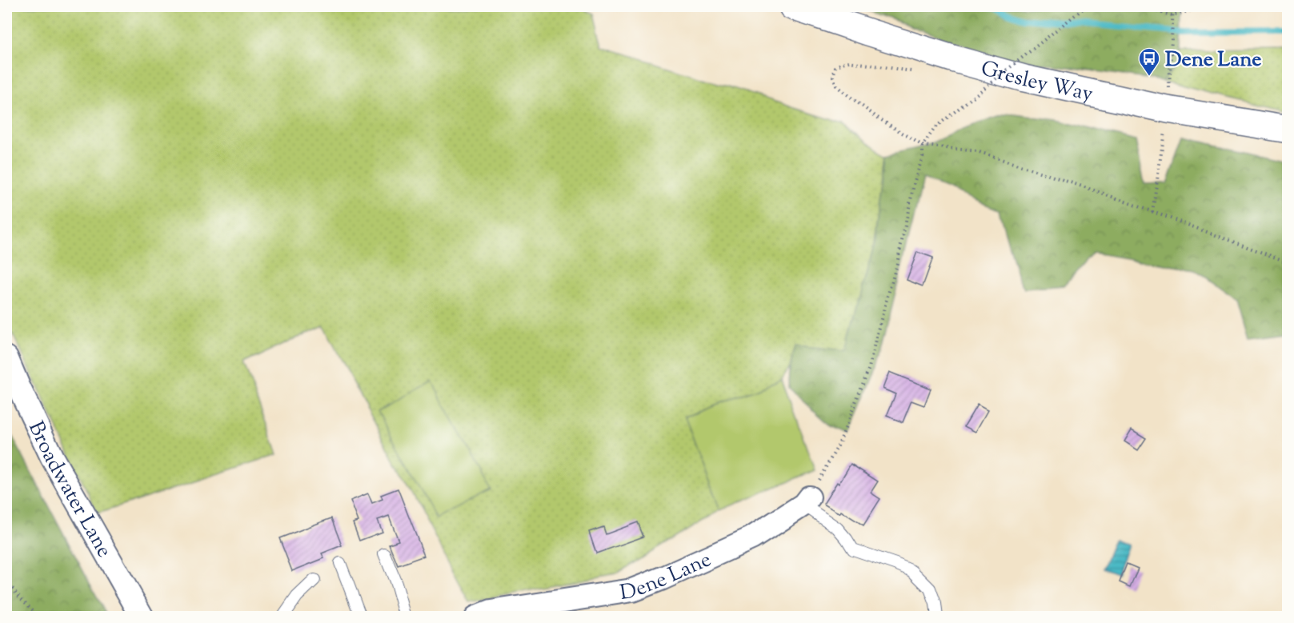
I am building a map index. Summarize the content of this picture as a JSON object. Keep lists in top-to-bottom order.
{
  "streets": {
    "street": ["Gresley Way", "Broadwater Lane", "Dene Lane"]
  },
  "places": {
    "bus stop": ["Dene Lane"]
  }
}
